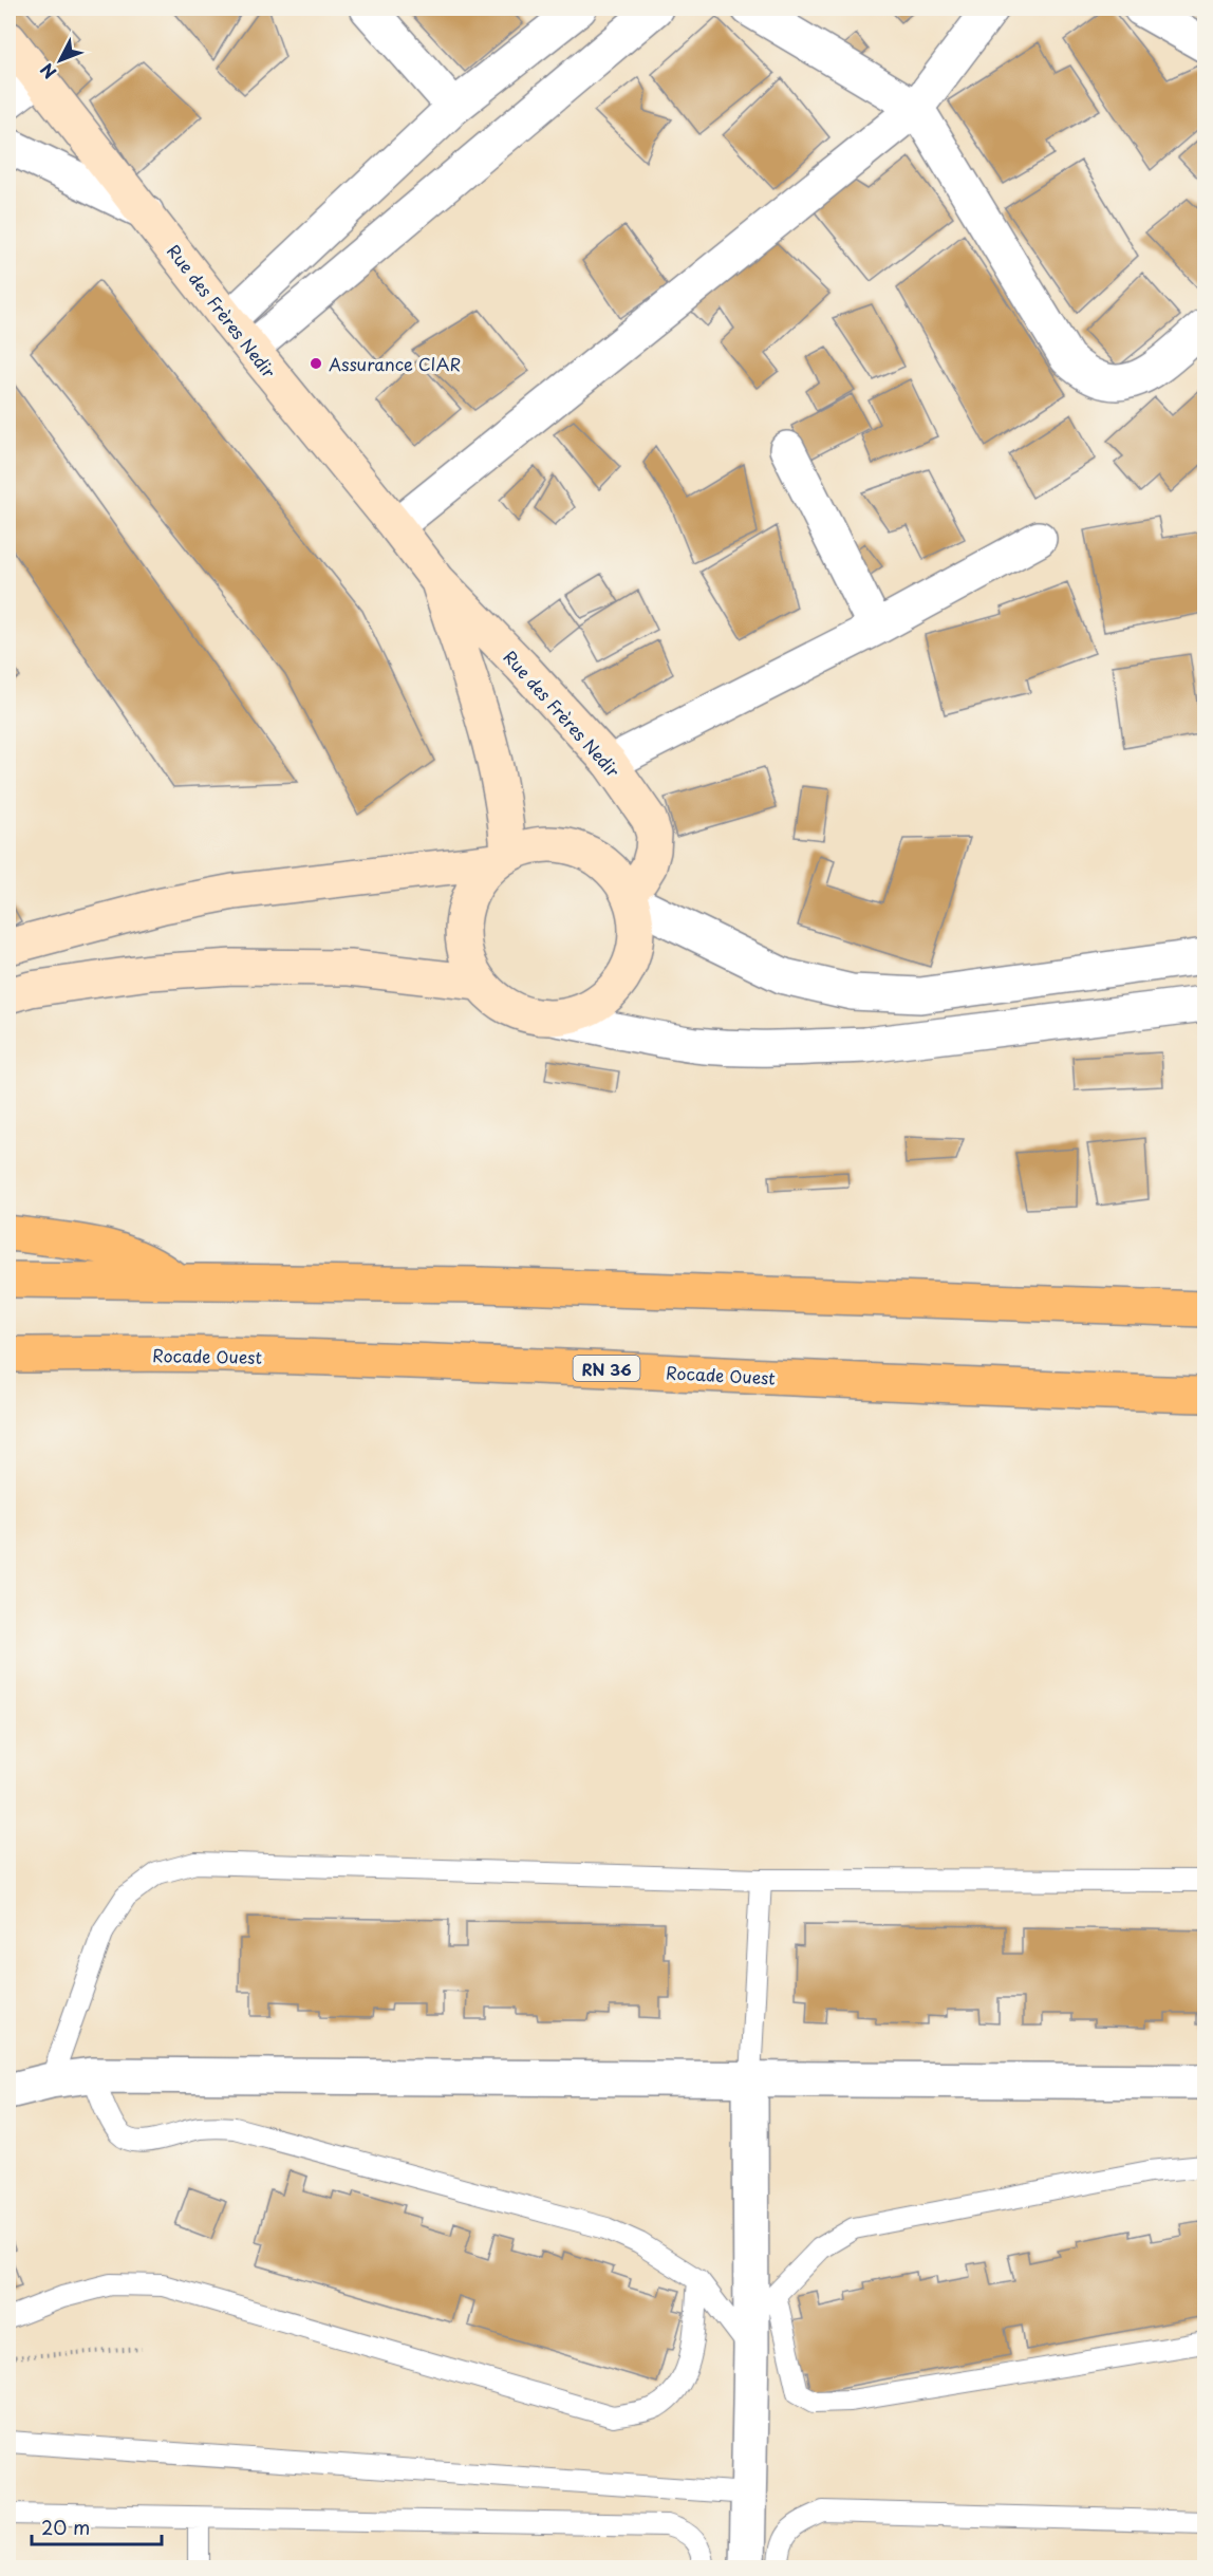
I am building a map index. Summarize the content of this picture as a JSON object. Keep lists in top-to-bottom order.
{
  "streets": {
    "highway": ["Rocade Ouest", "RN 36"],
    "main road": ["Rue des Frères Nedir"]
  },
  "places": ["Assurance CIAR"],
  "scale_bar": "20 m",
  "north": "bottom left"
}
